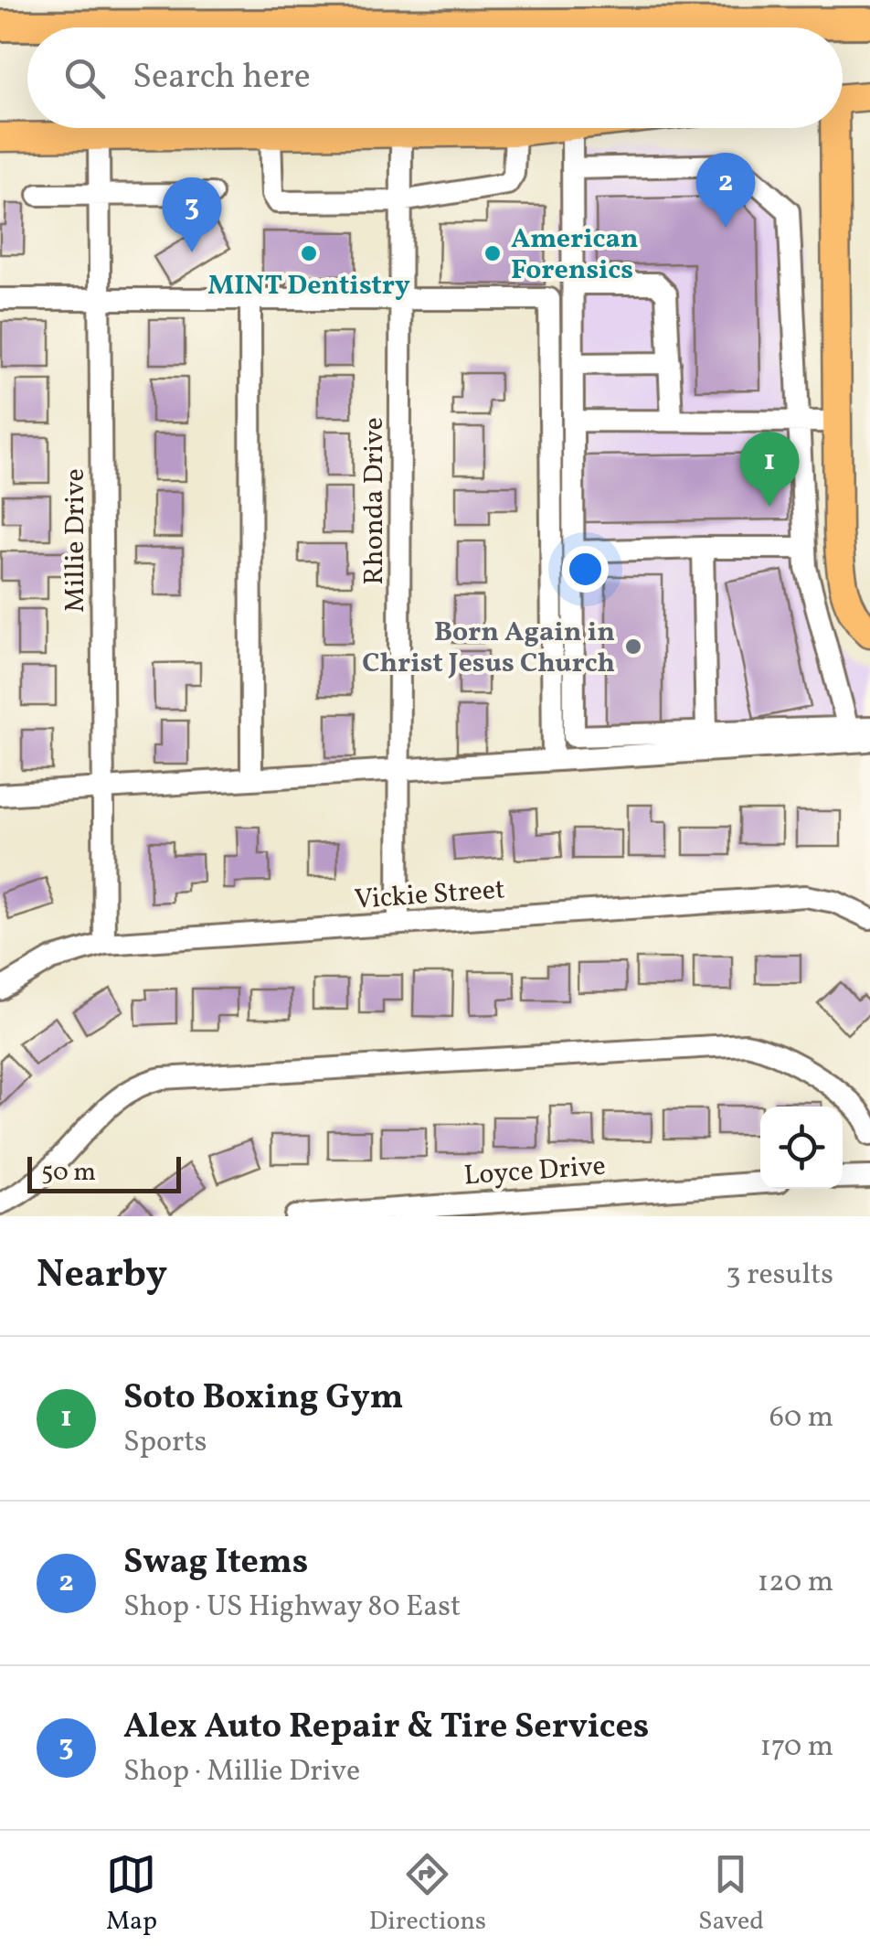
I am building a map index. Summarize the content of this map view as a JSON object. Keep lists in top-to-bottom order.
{
  "streets": {
    "street": [
      "Rhonda Drive",
      "Millie Drive",
      "Vickie Street",
      "Loyce Drive"
    ]
  },
  "crossings": [
    ["Rhonda Drive", "Vickie Street"],
    ["Millie Drive", "Vickie Street"]
  ],
  "places": ["MINT Dentistry", "American Forensics", "Born Again in Christ Jesus Church"],
  "scale_bar": "50 m",
  "page": {
    "search": "Search here",
    "pins": ["2", "3", "1"],
    "scale": "50 m",
    "heading": ["Nearby", "3 results"],
    "list": [
      {
        "mark": "1",
        "name": "Soto Boxing Gym",
        "note": "Sports",
        "value": "60 m"
      },
      {
        "mark": "2",
        "name": "Swag Items",
        "note": "Shop · US Highway 80 East",
        "value": "120 m"
      },
      {
        "mark": "3",
        "name": "Alex Auto Repair & Tire Services",
        "note": "Shop · Millie Drive",
        "value": "170 m"
      }
    ],
    "nav": ["Map", "Directions", "Saved"]
  }
}
